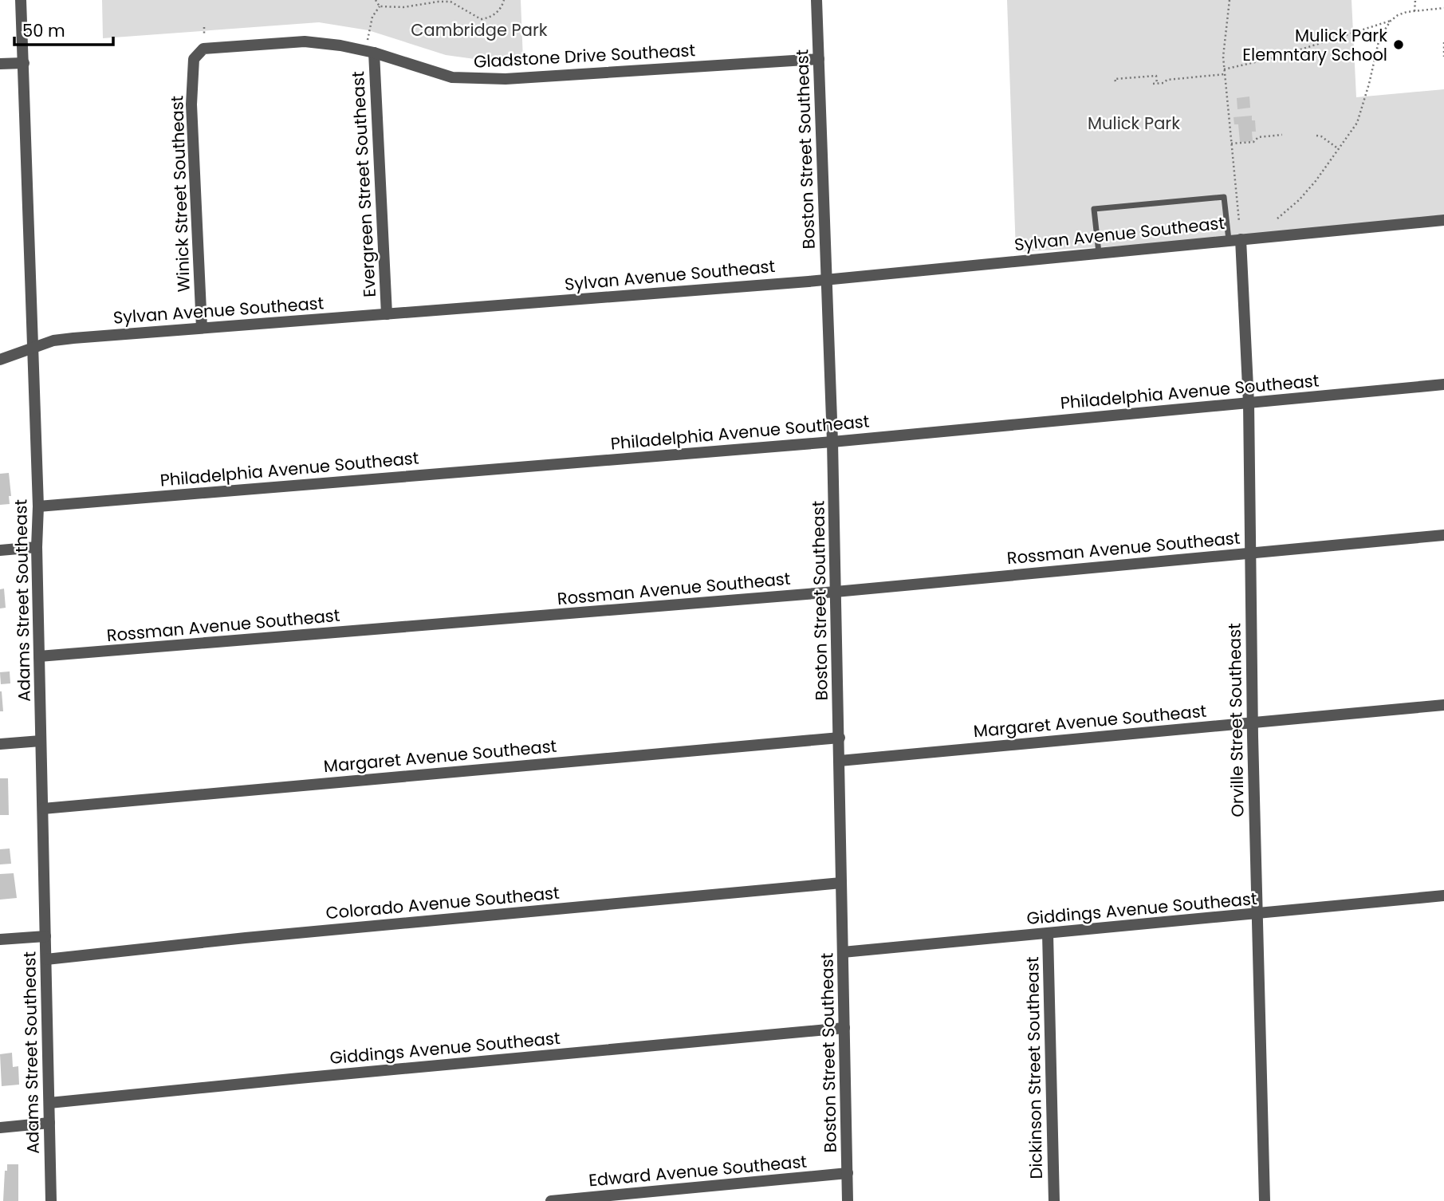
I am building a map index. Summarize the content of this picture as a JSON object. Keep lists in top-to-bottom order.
{
  "streets": {
    "street": [
      "Gladstone Drive Southeast",
      "Boston Street Southeast",
      "Evergreen Street Southeast",
      "Winick Street Southeast",
      "Sylvan Avenue Southeast",
      "Philadelphia Avenue Southeast",
      "Rossman Avenue Southeast",
      "Adams Street Southeast",
      "Orville Street Southeast",
      "Margaret Avenue Southeast",
      "Colorado Avenue Southeast",
      "Giddings Avenue Southeast",
      "Dickinson Street Southeast",
      "Edward Avenue Southeast"
    ]
  },
  "crossings": [
    ["Gladstone Drive Southeast", "Boston Street Southeast"],
    ["Gladstone Drive Southeast", "Evergreen Street Southeast"],
    ["Gladstone Drive Southeast", "Winick Street Southeast"],
    ["Boston Street Southeast", "Sylvan Avenue Southeast"],
    ["Boston Street Southeast", "Philadelphia Avenue Southeast"],
    ["Boston Street Southeast", "Rossman Avenue Southeast"],
    ["Boston Street Southeast", "Margaret Avenue Southeast"],
    ["Boston Street Southeast", "Colorado Avenue Southeast"],
    ["Boston Street Southeast", "Giddings Avenue Southeast"],
    ["Boston Street Southeast", "Edward Avenue Southeast"],
    ["Evergreen Street Southeast", "Sylvan Avenue Southeast"],
    ["Winick Street Southeast", "Sylvan Avenue Southeast"],
    ["Sylvan Avenue Southeast", "Adams Street Southeast"],
    ["Sylvan Avenue Southeast", "Orville Street Southeast"],
    ["Philadelphia Avenue Southeast", "Adams Street Southeast"],
    ["Philadelphia Avenue Southeast", "Orville Street Southeast"],
    ["Rossman Avenue Southeast", "Adams Street Southeast"],
    ["Rossman Avenue Southeast", "Orville Street Southeast"],
    ["Adams Street Southeast", "Margaret Avenue Southeast"],
    ["Adams Street Southeast", "Colorado Avenue Southeast"],
    ["Adams Street Southeast", "Giddings Avenue Southeast"],
    ["Orville Street Southeast", "Margaret Avenue Southeast"],
    ["Orville Street Southeast", "Giddings Avenue Southeast"],
    ["Giddings Avenue Southeast", "Dickinson Street Southeast"]
  ],
  "parks": ["Cambridge Park", "Mulick Park"],
  "places": ["Mulick Park Elemntary School"],
  "scale_bar": "50 m"
}
